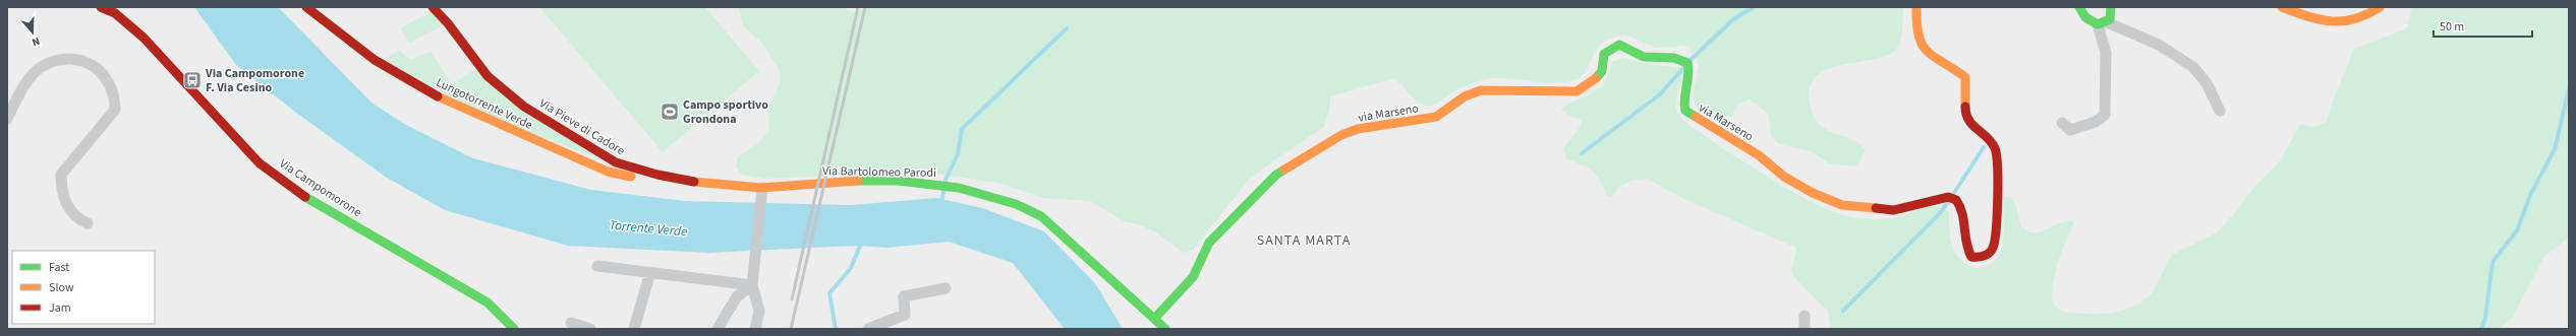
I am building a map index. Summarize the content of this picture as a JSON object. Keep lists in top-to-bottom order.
{
  "streets": {
    "street": [
      "Lungotorrente Verde",
      "via Marseno",
      "Via Pieve di Cadore",
      "Via Bartolomeo Parodi",
      "Via Campomorone"
    ]
  },
  "crossings": [
    ["Lungotorrente Verde", "Via Pieve di Cadore"],
    ["Lungotorrente Verde", "Via Bartolomeo Parodi"],
    ["via Marseno", "Via Bartolomeo Parodi"]
  ],
  "districts": ["SANTA MARTA"],
  "water": ["Torrente Verde"],
  "places": {
    "bus stop": ["Via Campomorone F. Via Cesino"],
    "sports": ["Campo sportivo Grondona"]
  },
  "legend": ["Fast", "Slow", "Jam"],
  "scale_bar": "50 m",
  "north": "bottom"
}
